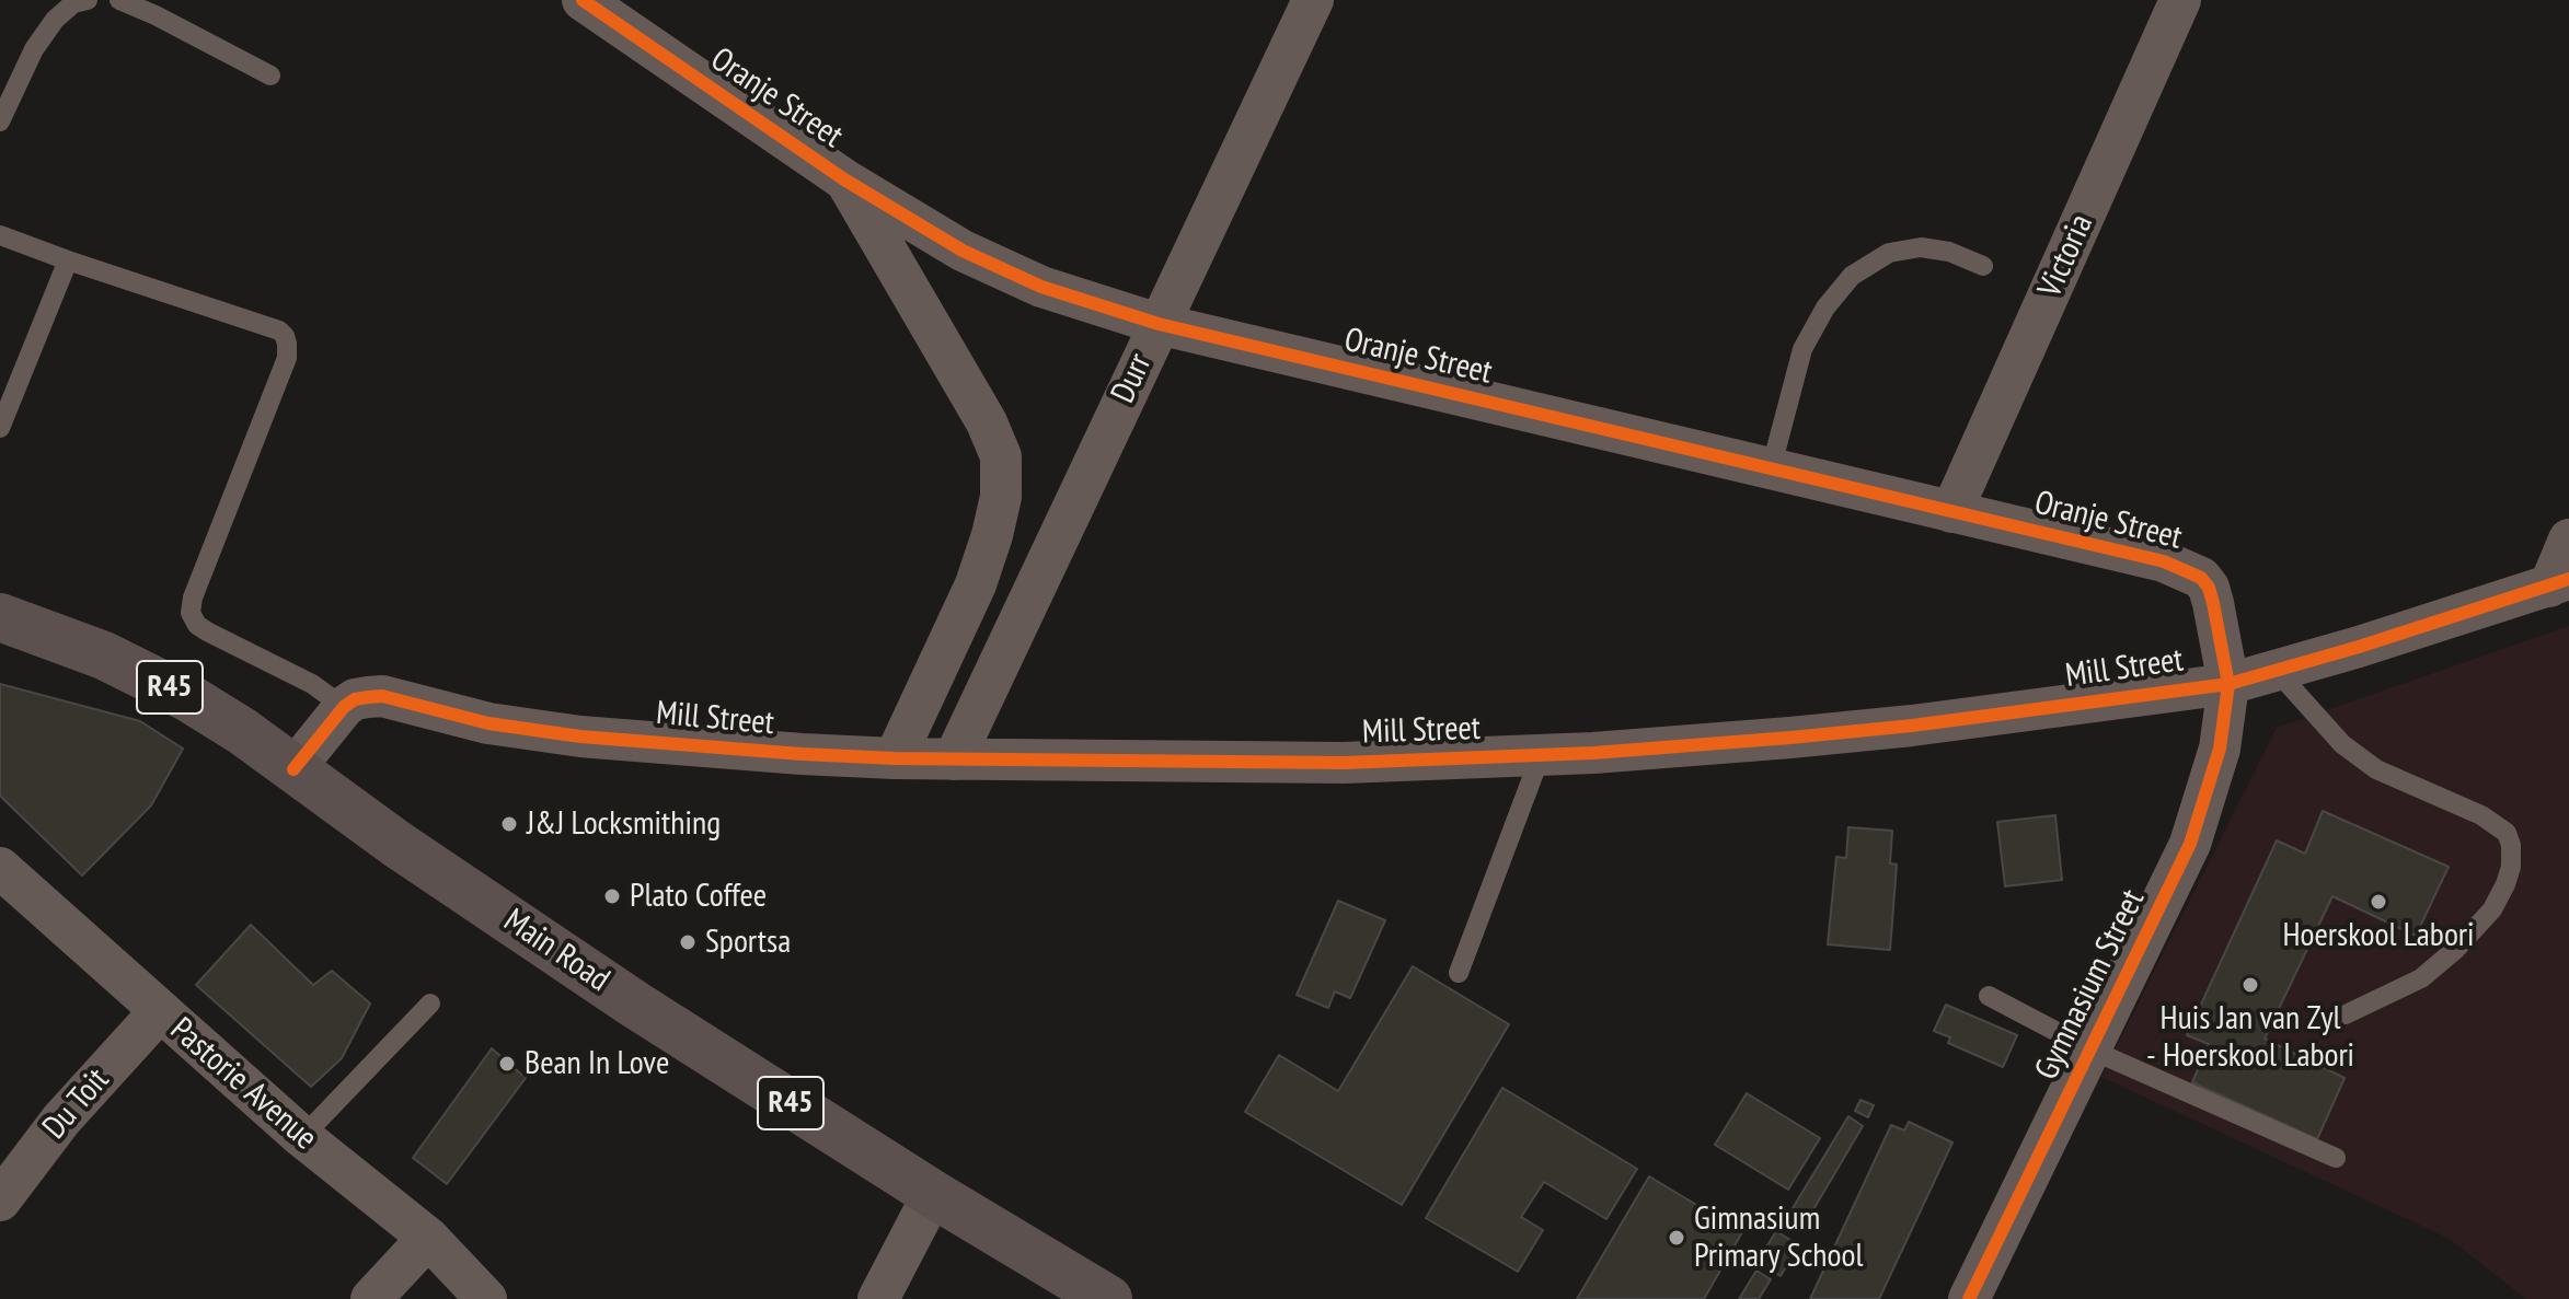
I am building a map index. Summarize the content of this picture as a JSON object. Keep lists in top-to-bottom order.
{
  "streets": {
    "main road": ["R45", "Main Road"],
    "street": [
      "Oranje Street",
      "Victoria",
      "Durr",
      "Mill Street",
      "Gymnasium Street",
      "Pastorie Avenue",
      "Du Toit"
    ]
  },
  "crossings": [
    ["Oranje Street", "Victoria"],
    ["Oranje Street", "Durr"],
    ["Oranje Street", "Mill Street"],
    ["Oranje Street", "Gymnasium Street"],
    ["Durr", "Mill Street"],
    ["Mill Street", "Gymnasium Street"],
    ["Pastorie Avenue", "Du Toit"]
  ],
  "places": [
    "J&J Locksmithing",
    "Plato Coffee",
    "Hoerskool Labori",
    "Sportsa",
    "Huis Jan van Zyl - Hoerskool Labori",
    "Bean In Love",
    "Gimnasium Primary School"
  ]
}
